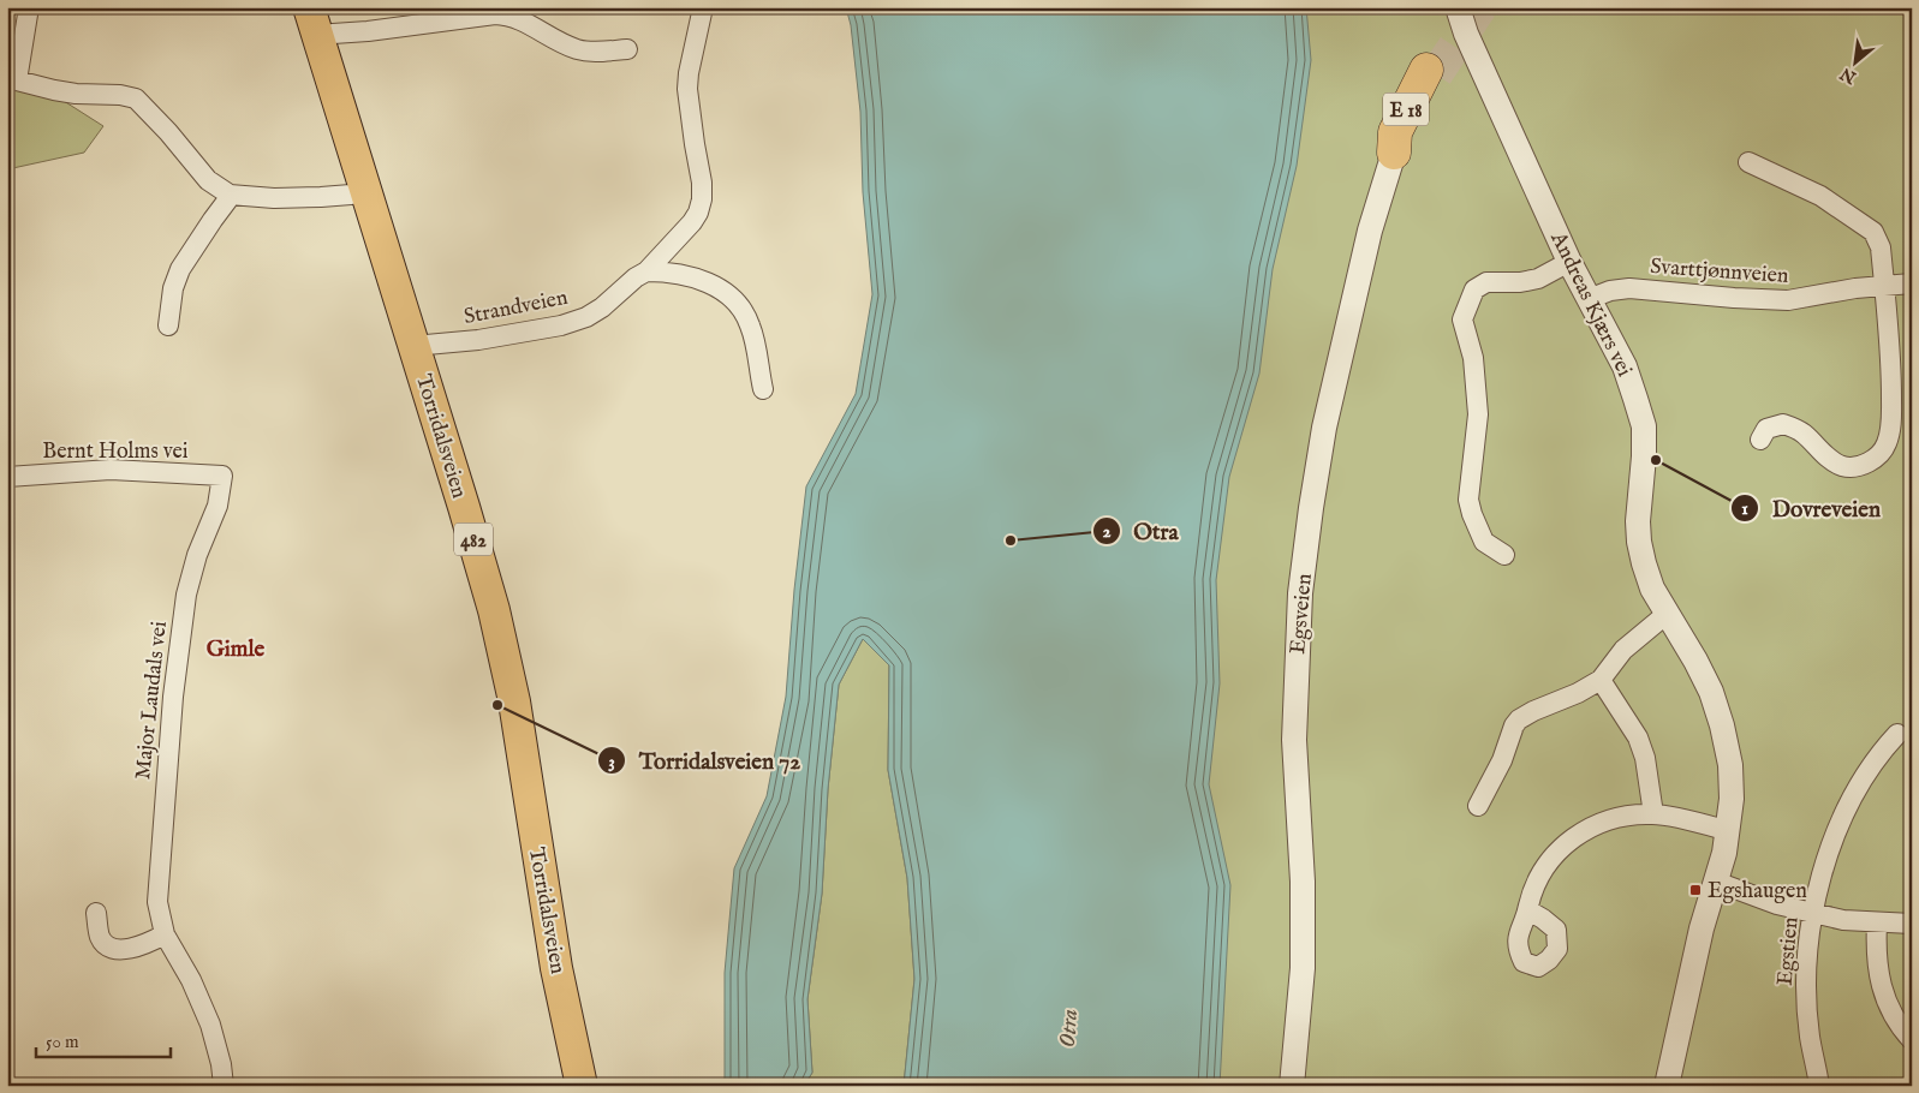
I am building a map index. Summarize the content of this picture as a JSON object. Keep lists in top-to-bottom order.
{
  "streets": {
    "highway": ["E 18"],
    "main road": ["Torridalsveien", "482"],
    "street": [
      "Svarttjønnveien",
      "Andreas Kjærs vei",
      "Strandveien",
      "Bernt Holms vei",
      "Egsveien",
      "Major Laudals vei",
      "Egstien"
    ]
  },
  "crossings": [
    ["E 18", "Egsveien"],
    ["Svarttjønnveien", "Andreas Kjærs vei"],
    ["Strandveien", "Torridalsveien"],
    ["Bernt Holms vei", "Major Laudals vei"]
  ],
  "districts": ["Gimle"],
  "water": ["Otra"],
  "places": {
    "other": ["Dovreveien", "Otra", "Torridalsveien 72"],
    "transit": ["Egshaugen"]
  },
  "scale_bar": "50 m",
  "north": "bottom left"
}
